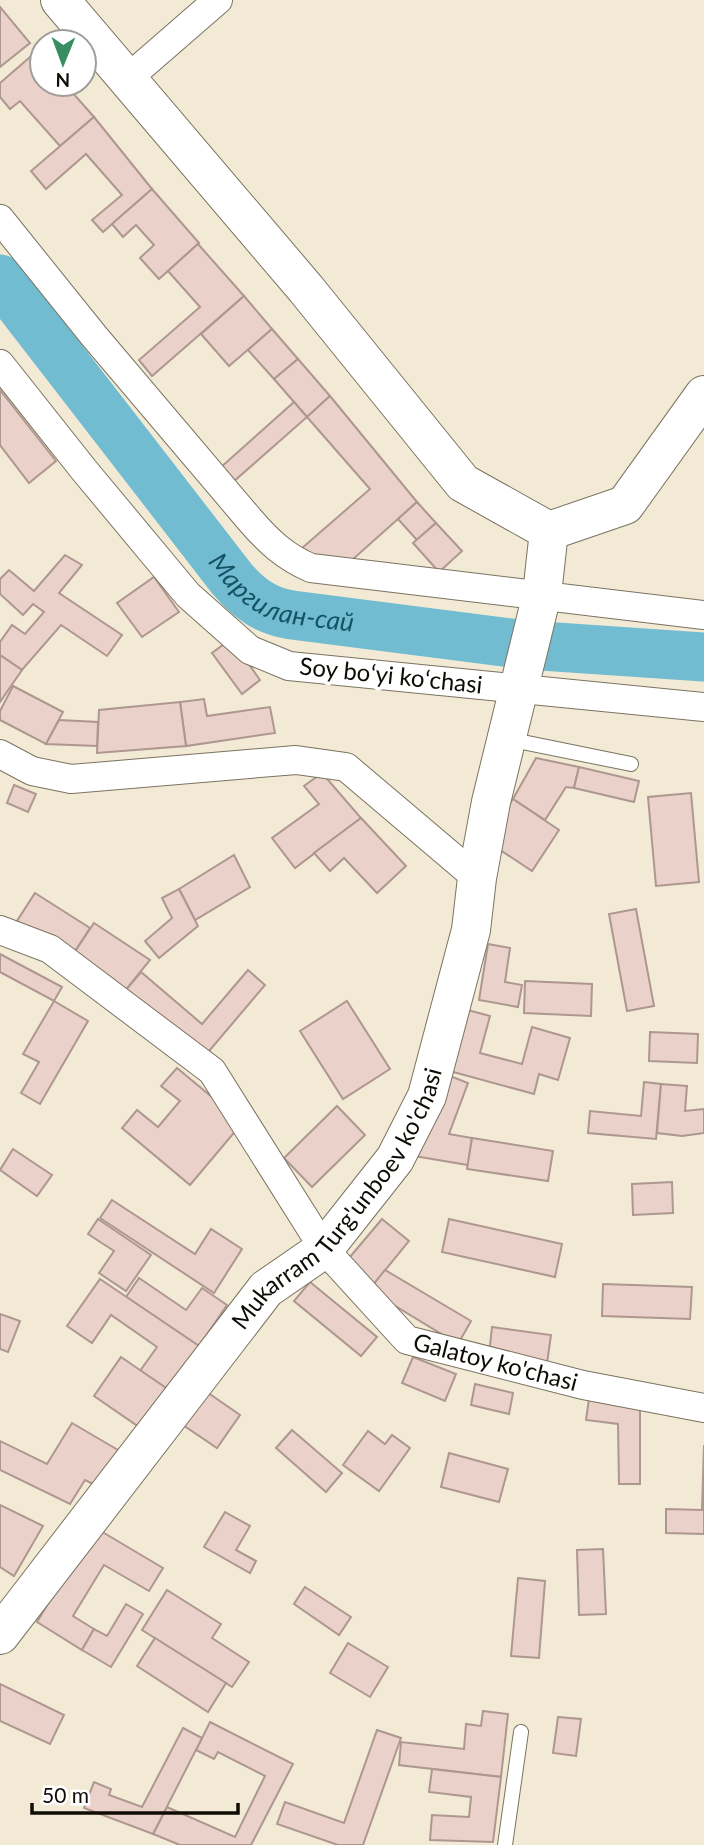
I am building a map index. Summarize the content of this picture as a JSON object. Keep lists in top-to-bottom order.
{
  "streets": {
    "street": ["Soy boʻyi koʻchasi", "Mukarram Turg'unboev ko'chasi", "Galatoy ko'chasi"]
  },
  "crossings": [
    ["Soy boʻyi koʻchasi", "Mukarram Turg'unboev ko'chasi"],
    ["Mukarram Turg'unboev ko'chasi", "Galatoy ko'chasi"]
  ],
  "water": ["Маргилан-сай"],
  "scale_bar": "50 m",
  "north": "bottom"
}
